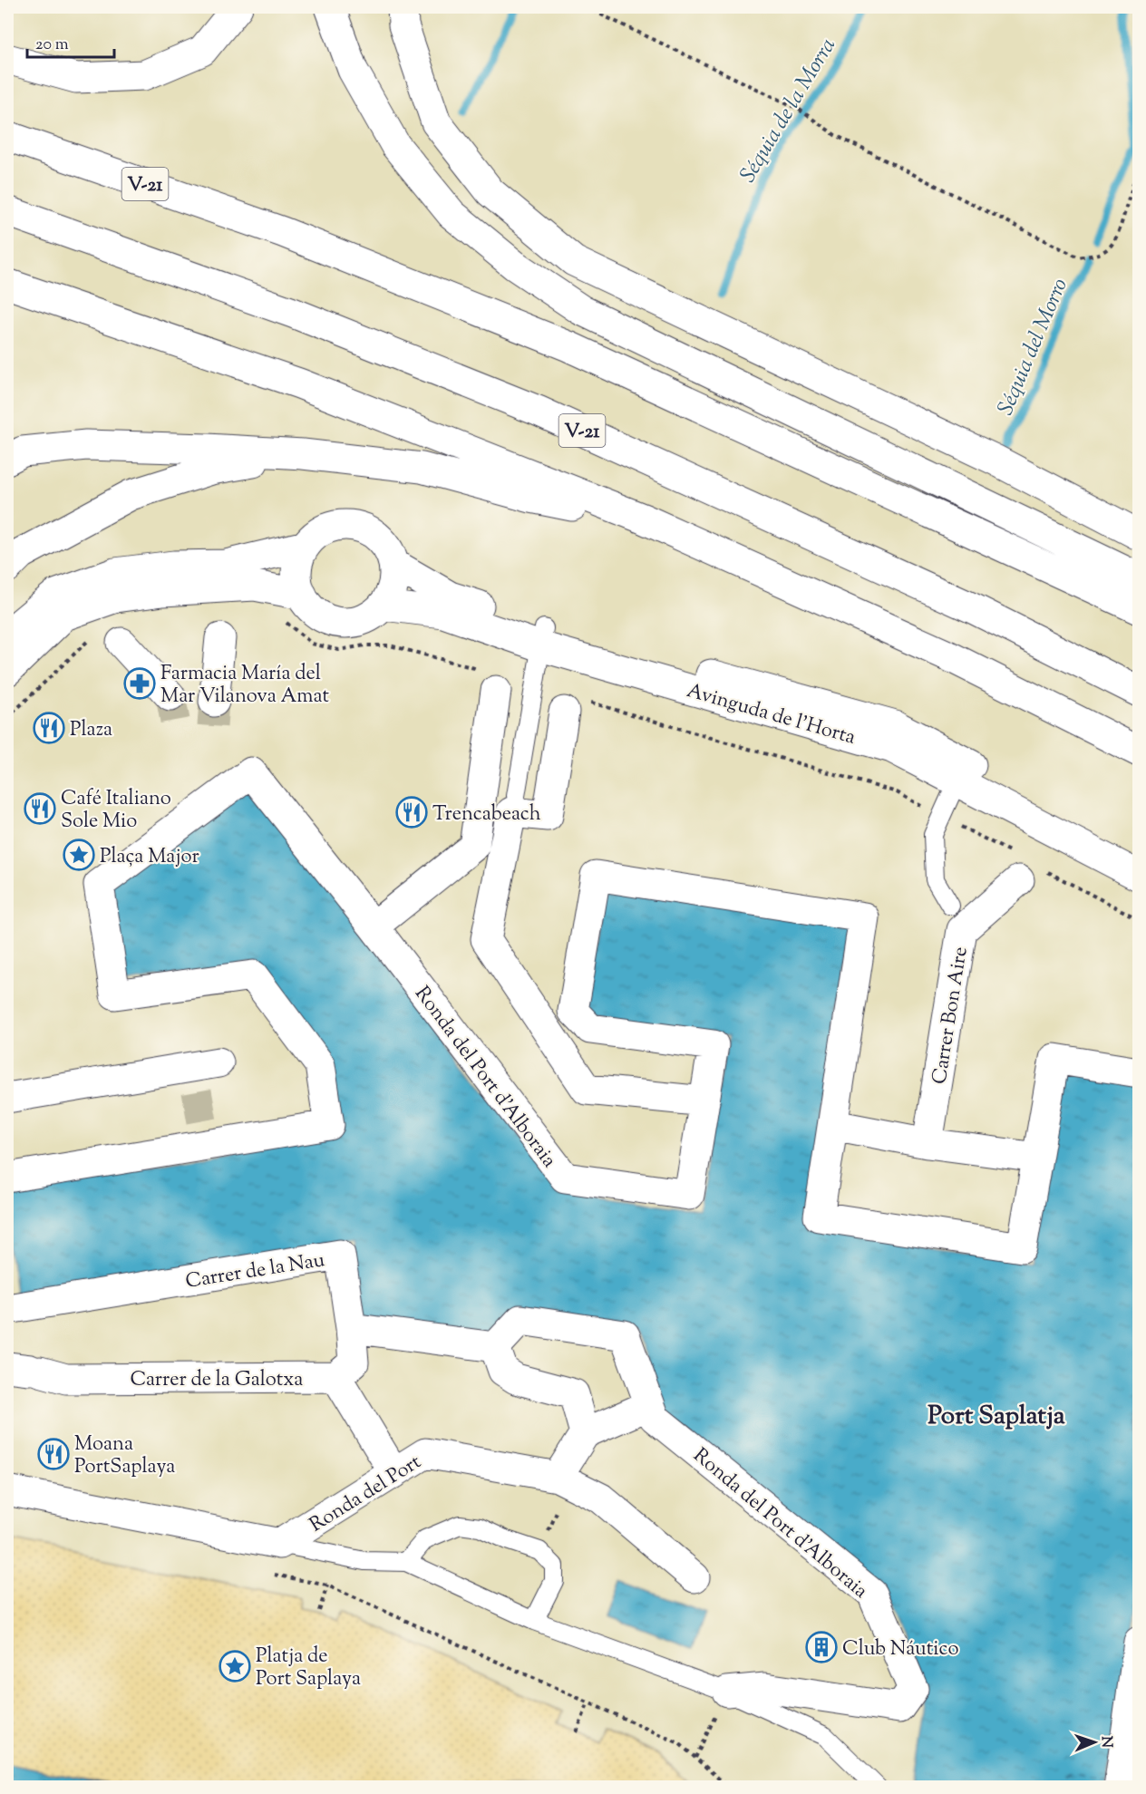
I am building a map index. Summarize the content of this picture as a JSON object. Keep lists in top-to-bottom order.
{
  "streets": {
    "main road": [
      "V-21",
      "Avinguda de l'Horta",
      "Carrer Bon Aire",
      "Ronda del Port d'Alboraia",
      "Carrer de la Nau",
      "Carrer de la Galotxa",
      "Ronda del Port"
    ]
  },
  "districts": ["Port Saplatja"],
  "water": ["Séquia de la Morra", "Séquia del Morro"],
  "places": {
    "pharmacy": ["Farmacia María del Mar Vilanova Amat"],
    "restaurant": [
      "Plaza",
      "Café Italiano Sole Mio",
      "Trencabeach",
      "Moana PortSaplaya"
    ],
    "place": ["Plaça Major", "Platja de Port Saplaya"],
    "building": ["Club Náutico"]
  },
  "scale_bar": "20 m",
  "north": "right"
}
